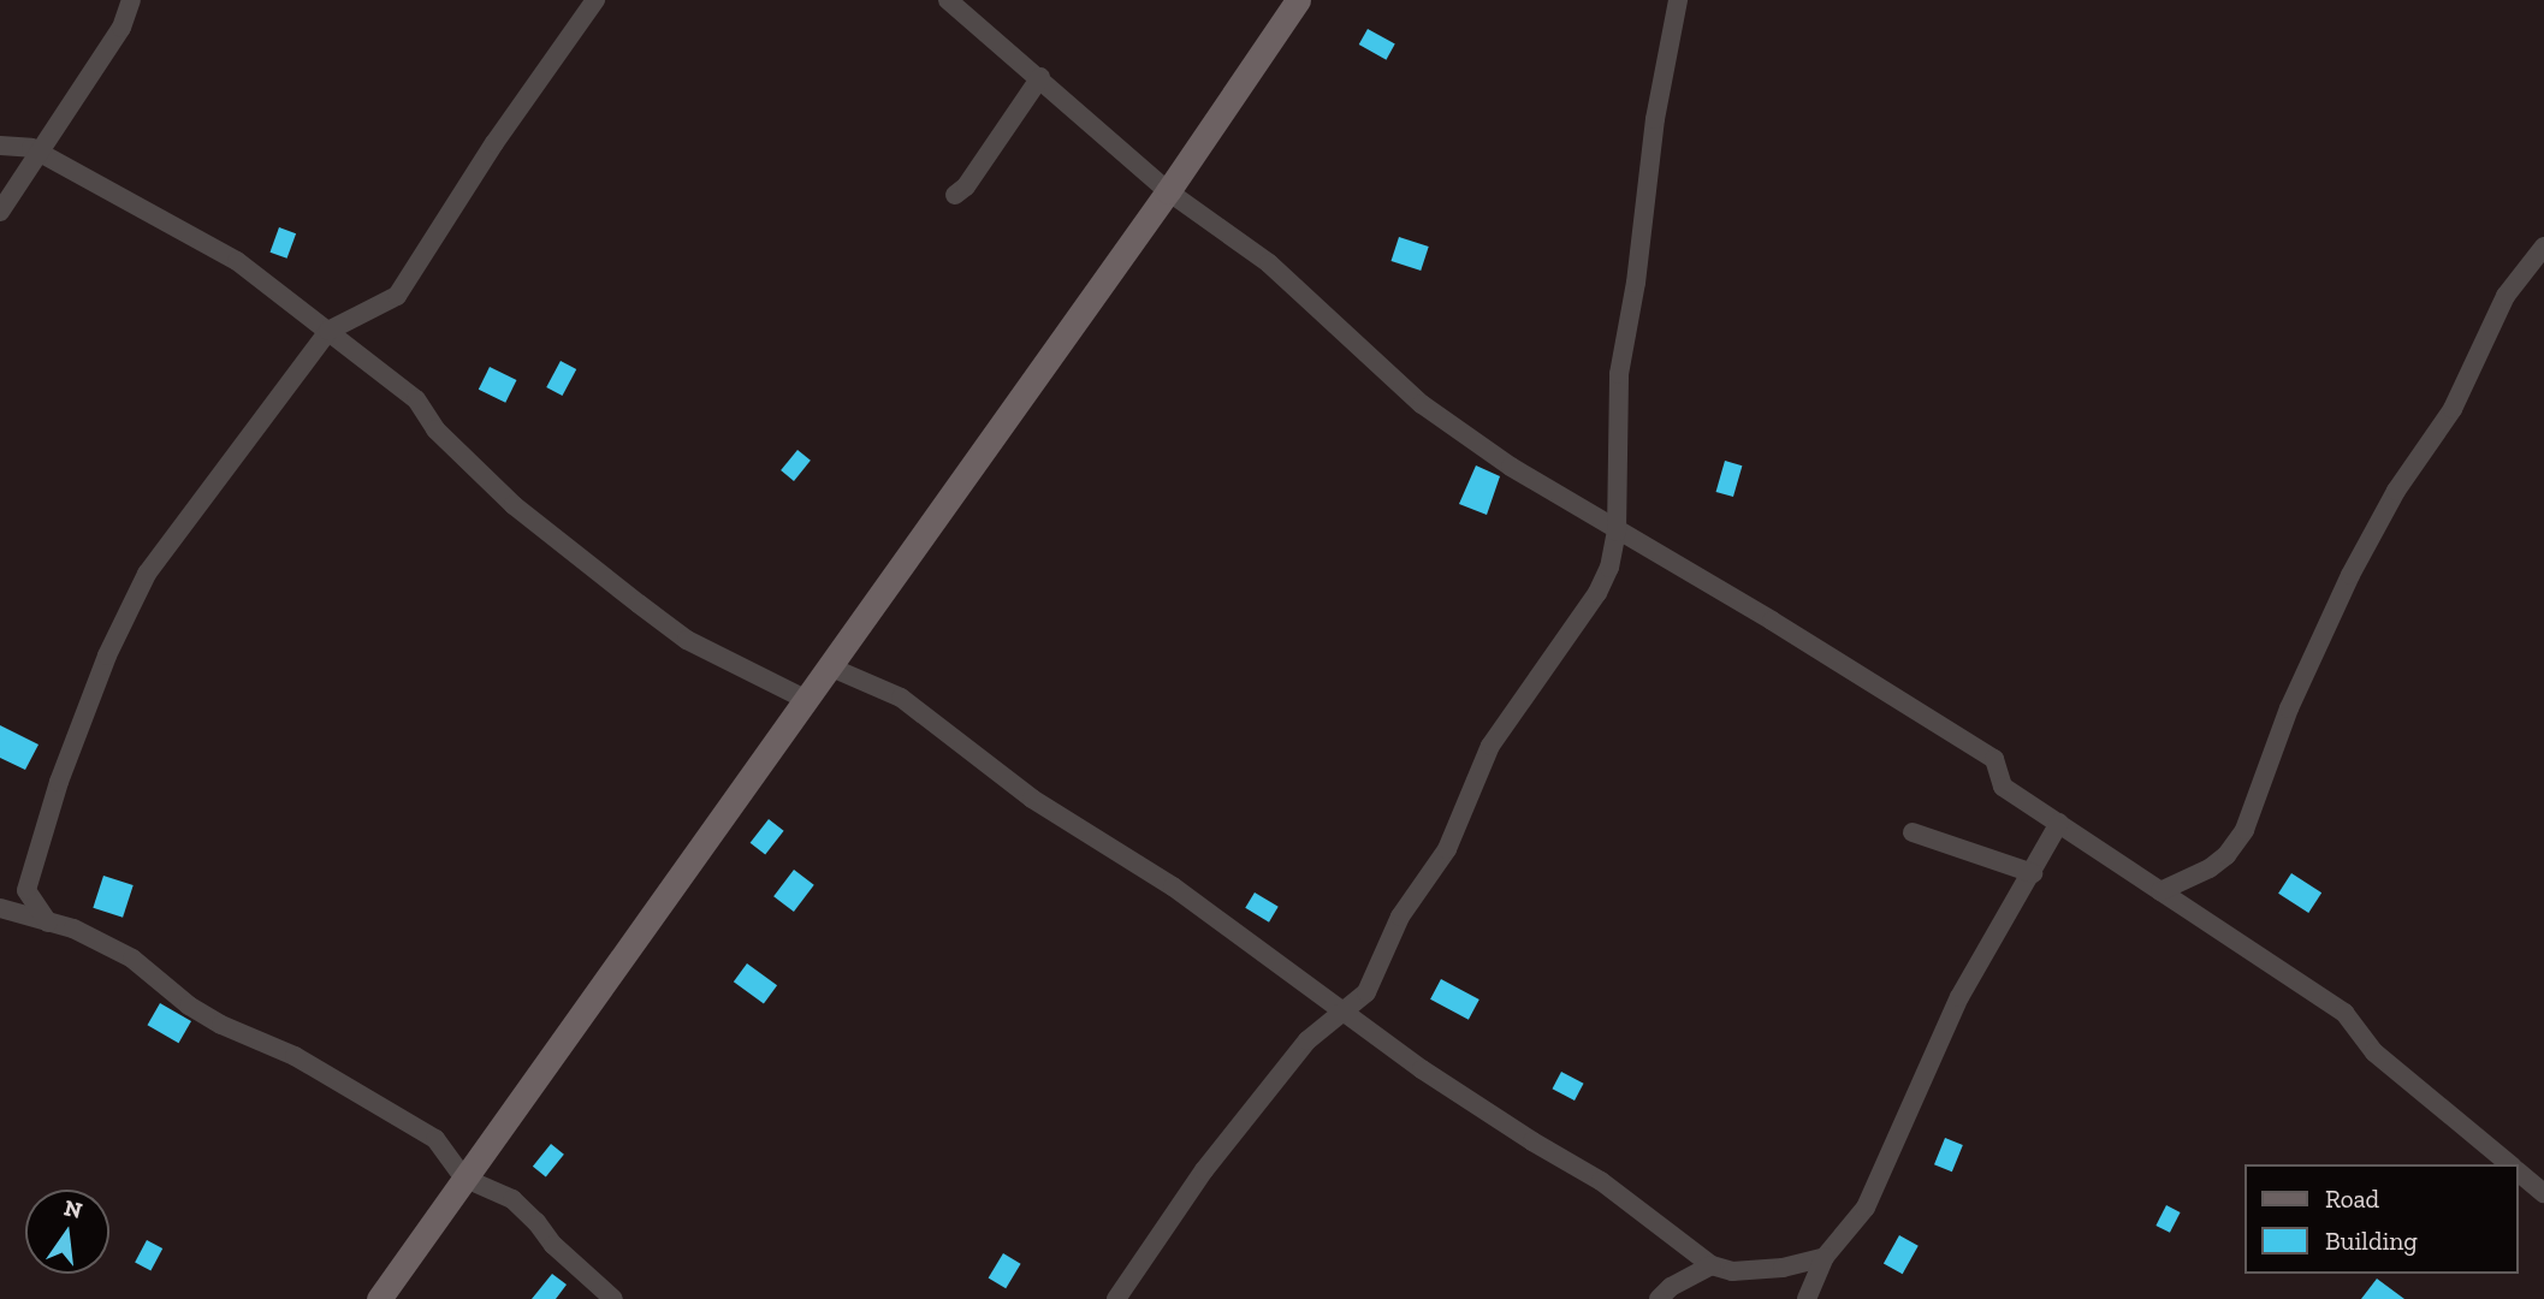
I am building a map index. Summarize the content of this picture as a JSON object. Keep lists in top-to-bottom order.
{
  "legend": ["Road", "Building"],
  "north": "top"
}
